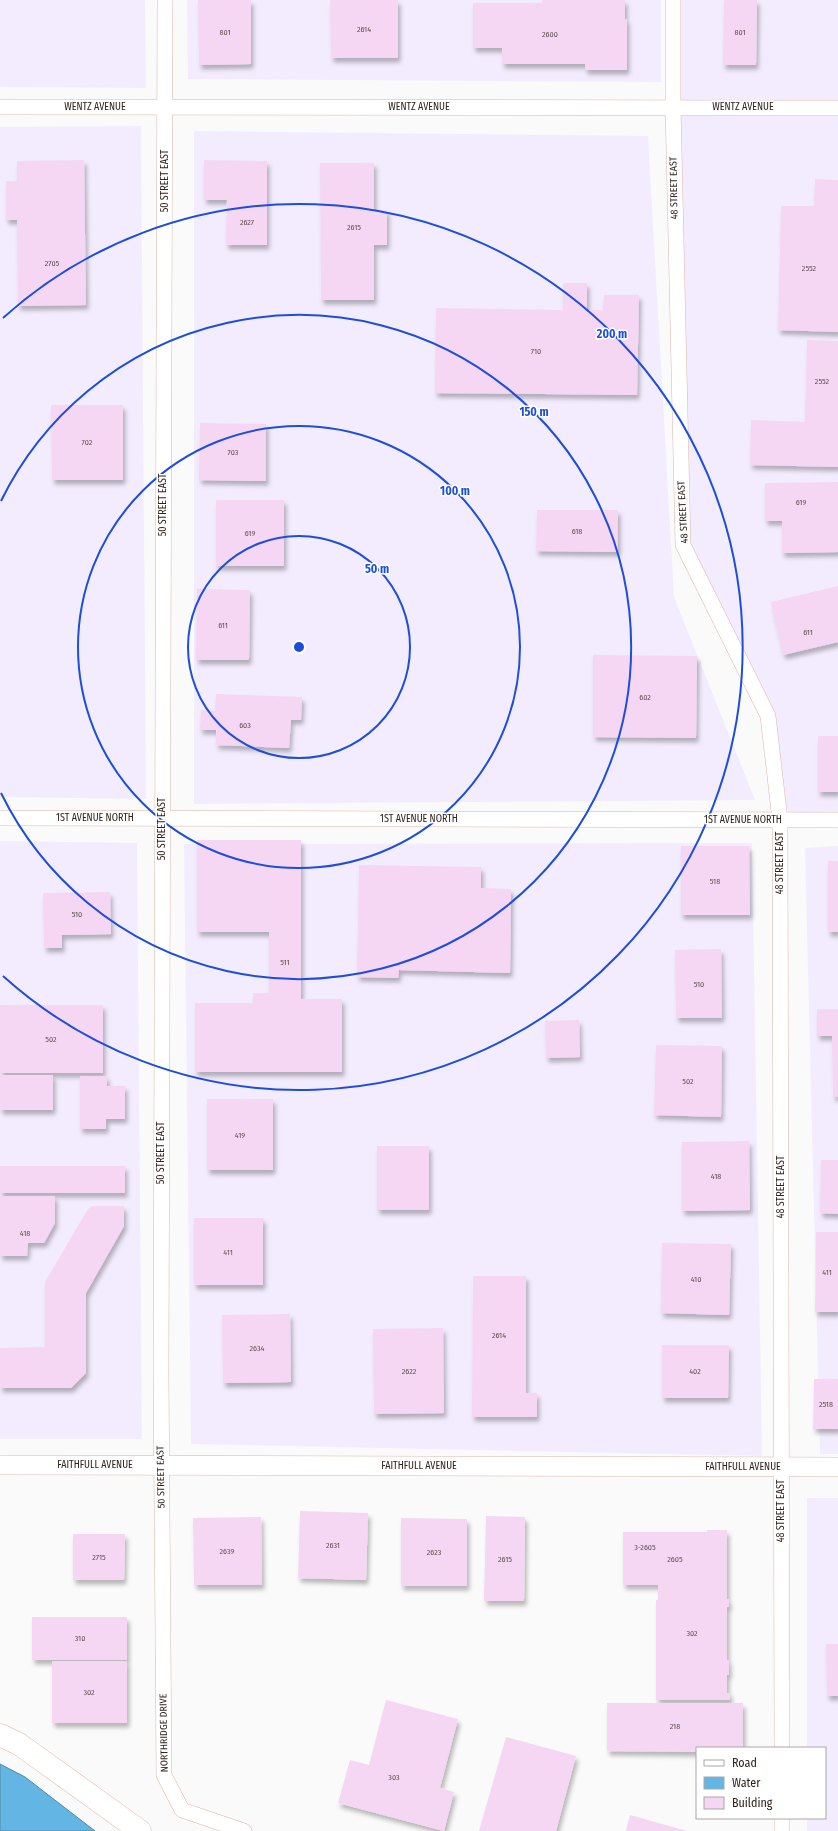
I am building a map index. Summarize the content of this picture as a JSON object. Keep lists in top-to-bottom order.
{
  "streets": {
    "street": [
      "WENTZ AVENUE",
      "50 STREET EAST",
      "48 STREET EAST",
      "1ST AVENUE NORTH",
      "FAITHFULL AVENUE",
      "NORTHRIDGE DRIVE"
    ]
  },
  "crossings": [
    ["WENTZ AVENUE", "50 STREET EAST"],
    ["WENTZ AVENUE", "48 STREET EAST"],
    ["50 STREET EAST", "1ST AVENUE NORTH"],
    ["50 STREET EAST", "FAITHFULL AVENUE"],
    ["50 STREET EAST", "NORTHRIDGE DRIVE"],
    ["48 STREET EAST", "1ST AVENUE NORTH"],
    ["48 STREET EAST", "FAITHFULL AVENUE"]
  ],
  "house_numbers": [
    "2614",
    "801",
    "801",
    "2600",
    "2627",
    "2615",
    "2705",
    "2552",
    "710",
    "2552",
    "702",
    "703",
    "619",
    "618",
    "619",
    "611",
    "611",
    "602",
    "603",
    "518",
    "510",
    "511",
    "510",
    "502",
    "502",
    "419",
    "418",
    "418",
    "411",
    "411",
    "410",
    "2614",
    "2634",
    "2622",
    "402",
    "2518",
    "2631",
    "3-2605",
    "2639",
    "2623",
    "2715",
    "2615",
    "2605",
    "302",
    "310",
    "302",
    "218",
    "303"
  ],
  "legend": ["Road", "Water", "Building"],
  "rings": [
    "200 m",
    "150 m",
    "100 m",
    "50 m"
  ]
}
